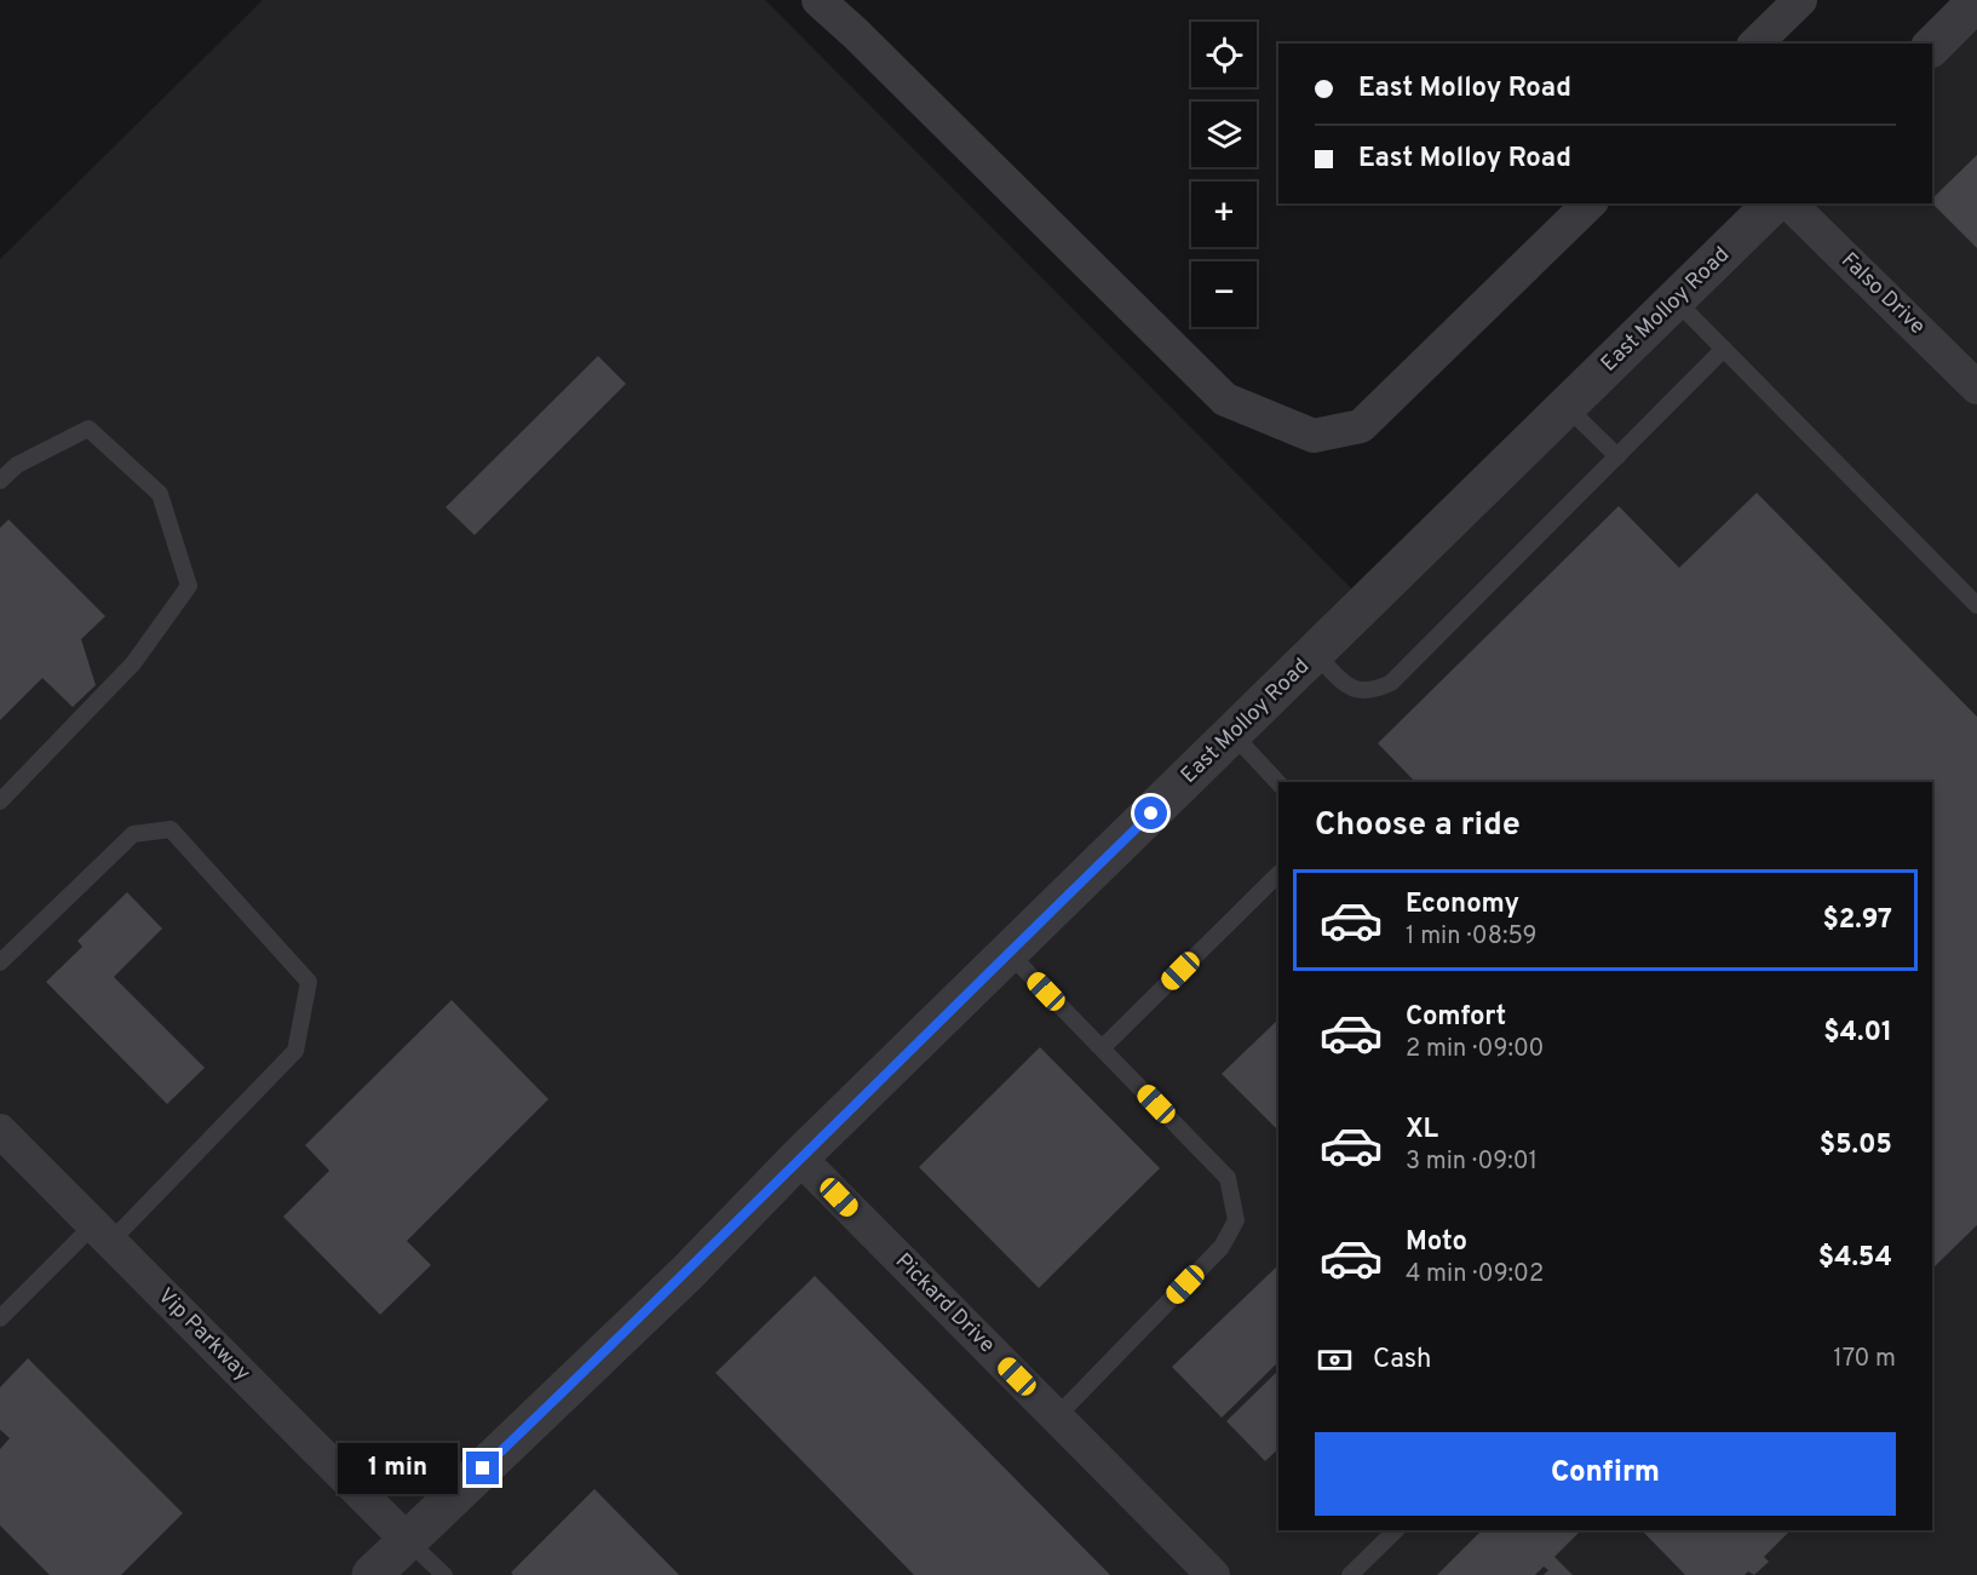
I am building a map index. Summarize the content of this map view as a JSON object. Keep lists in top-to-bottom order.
{
  "streets": {
    "street": [
      "Falso Drive",
      "East Molloy Road",
      "Pickard Drive",
      "Vip Parkway"
    ]
  },
  "crossings": [
    ["East Molloy Road", "Pickard Drive"],
    ["East Molloy Road", "Vip Parkway"]
  ],
  "page": {
    "map_buttons": ["+", "−"],
    "banner": ["East Molloy Road", "East Molloy Road"],
    "heading": "Choose a ride",
    "list": [
      {
        "name": "Economy",
        "note": "1 min · 08:59",
        "value": "$2.97"
      },
      {
        "name": "Comfort",
        "note": "2 min · 09:00",
        "value": "$4.01"
      },
      {
        "name": "XL",
        "note": "3 min · 09:01",
        "value": "$5.05"
      },
      {
        "name": "Moto",
        "note": "4 min · 09:02",
        "value": "$4.54"
      }
    ],
    "pay": ["Cash", "170 m"],
    "buttons": "Confirm",
    "bubble": "1 min"
  }
}
